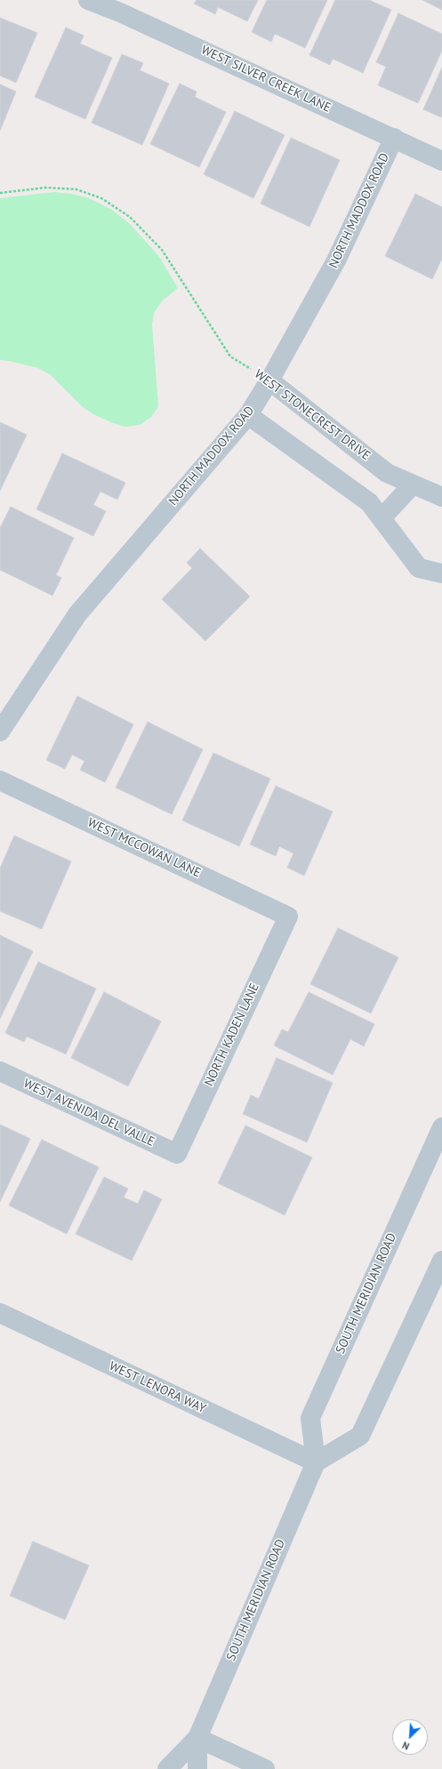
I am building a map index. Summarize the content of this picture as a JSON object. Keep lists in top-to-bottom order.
{
  "streets": {
    "street": [
      "WEST SILVER CREEK LANE",
      "NORTH MADDOX ROAD",
      "WEST STONECREST DRIVE",
      "WEST MCCOWAN LANE",
      "NORTH KADEN LANE",
      "WEST AVENIDA DEL VALLE",
      "SOUTH MERIDIAN ROAD",
      "WEST LENORA WAY"
    ]
  },
  "crossings": [
    ["WEST SILVER CREEK LANE", "NORTH MADDOX ROAD"],
    ["NORTH MADDOX ROAD", "WEST STONECREST DRIVE"],
    ["WEST MCCOWAN LANE", "NORTH KADEN LANE"],
    ["NORTH KADEN LANE", "WEST AVENIDA DEL VALLE"],
    ["SOUTH MERIDIAN ROAD", "WEST LENORA WAY"]
  ],
  "north": "bottom left"
}
